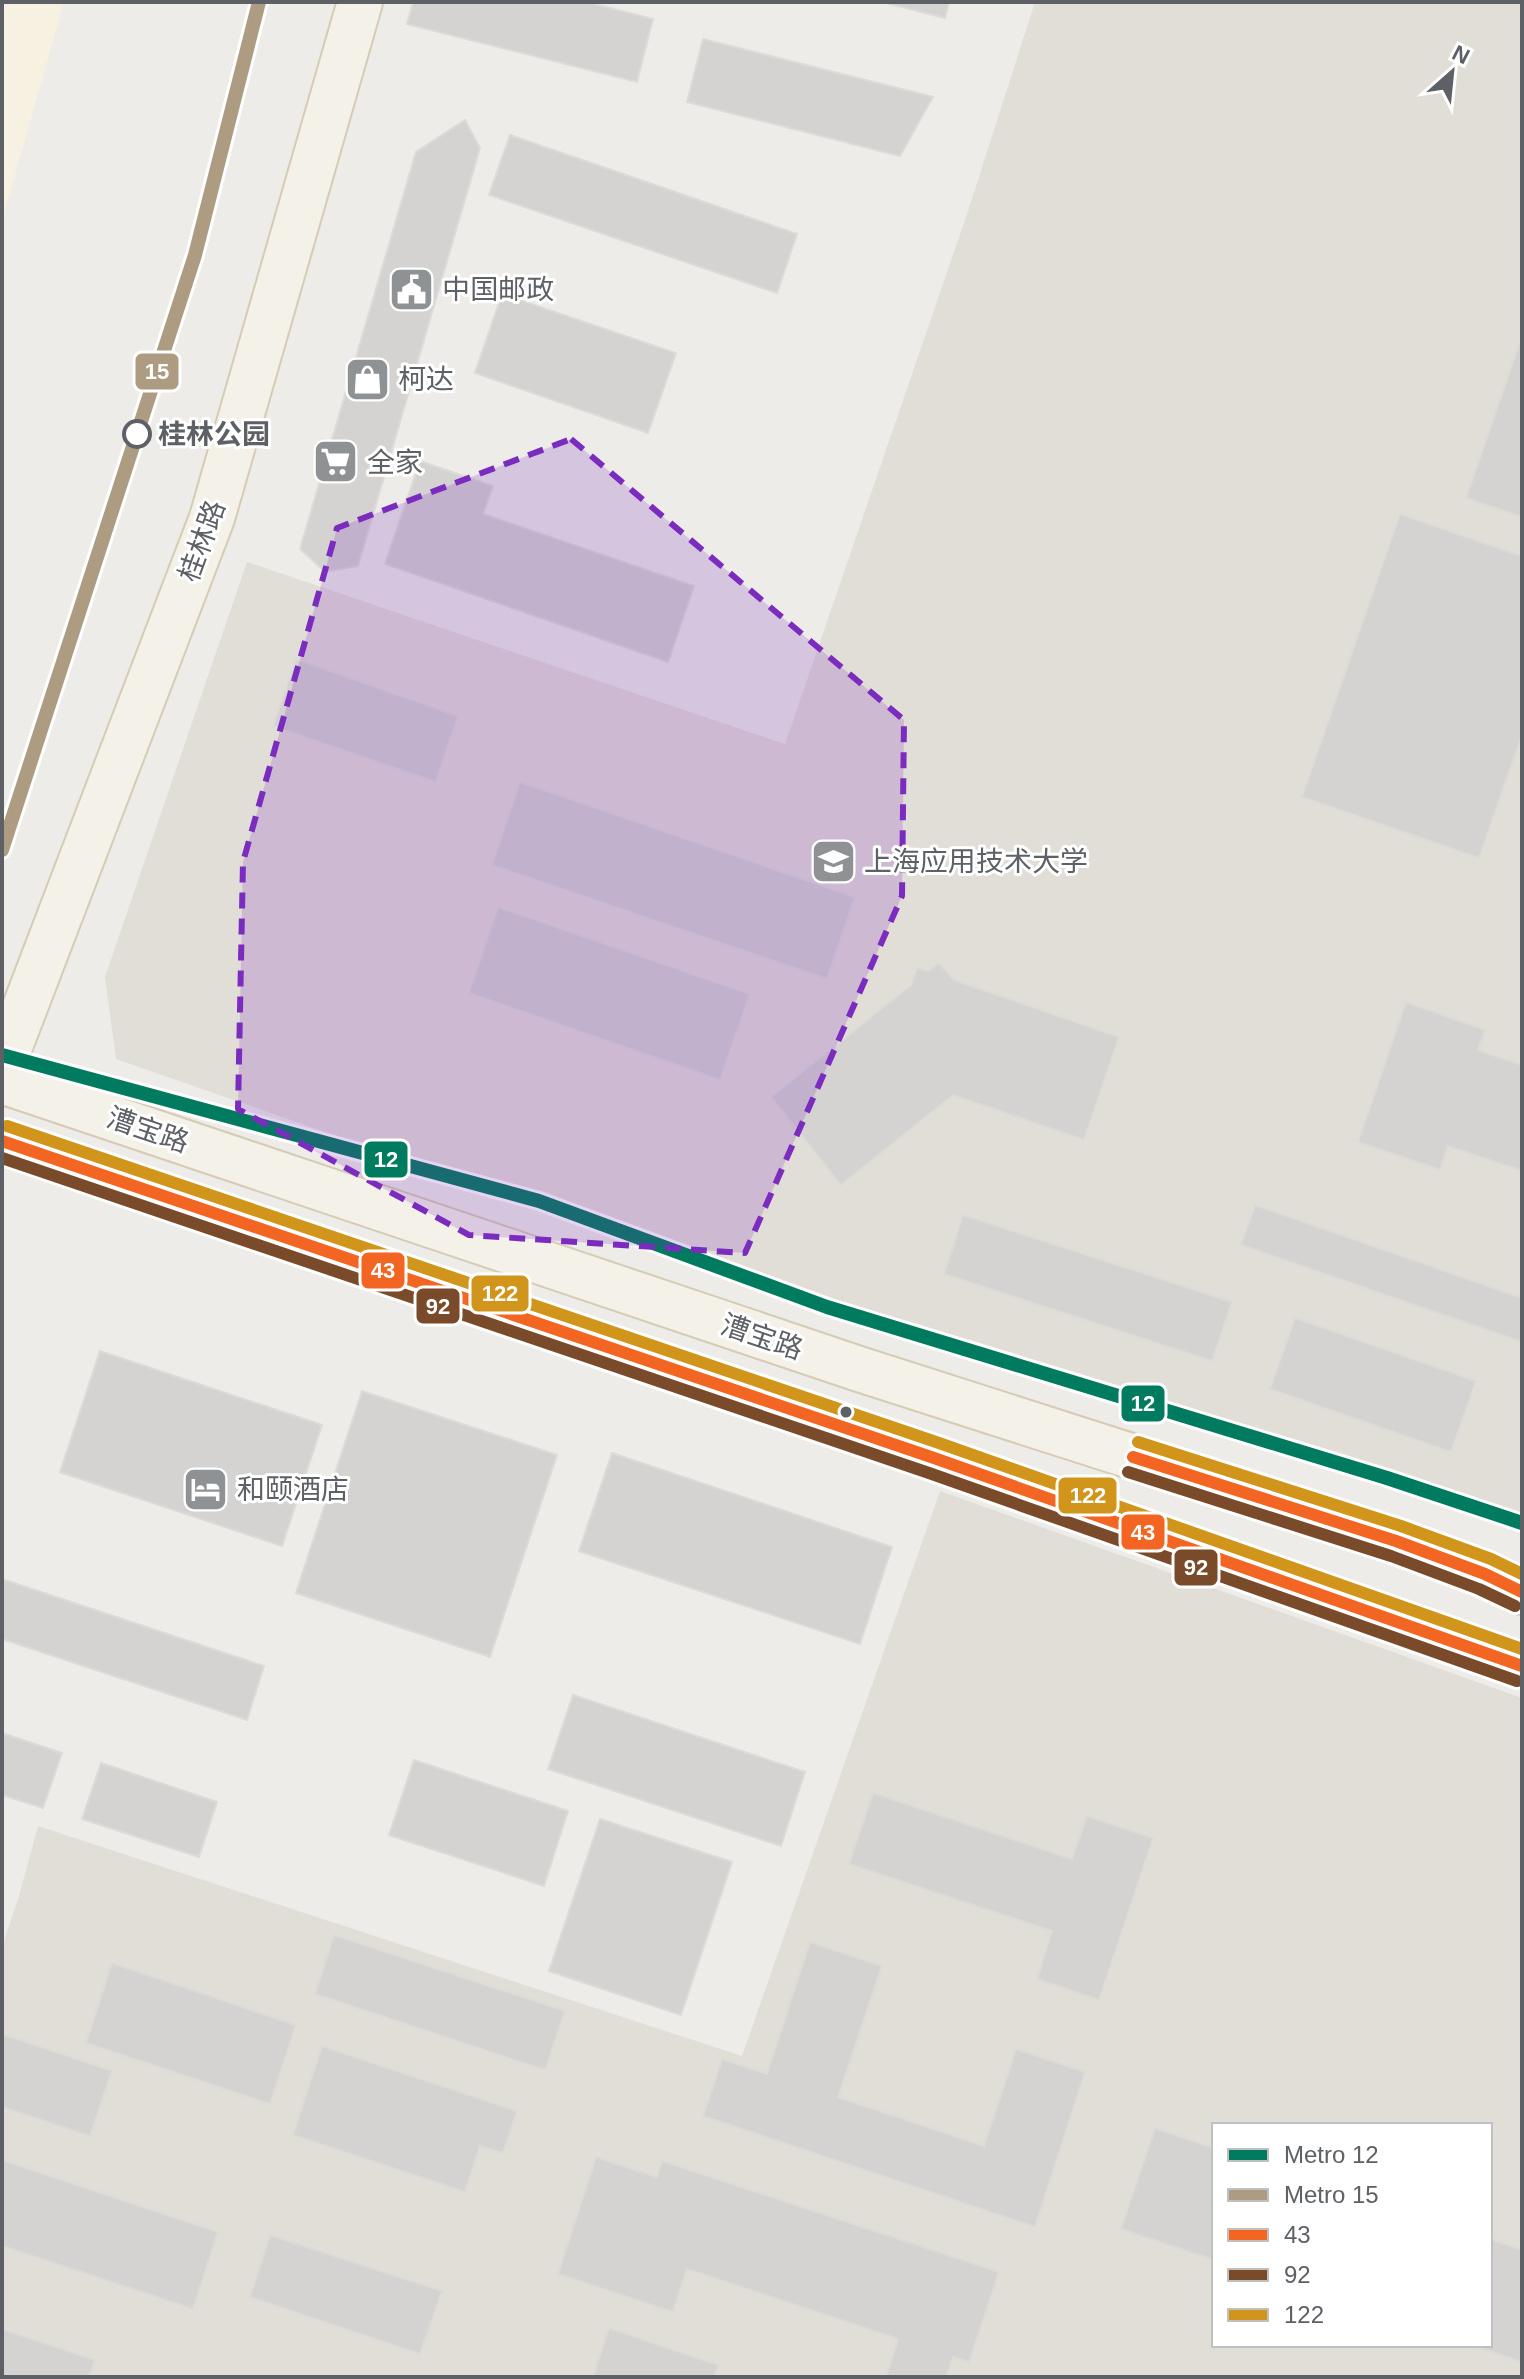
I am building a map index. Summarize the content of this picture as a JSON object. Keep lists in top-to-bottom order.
{
  "streets": {
    "main road": ["桂林路", "漕宝路"]
  },
  "places": {
    "public building": ["中国邮政"],
    "shop": ["柯达"],
    "other": ["桂林公园"],
    "supermarket": ["全家"],
    "school or university": ["上海应用技术大学"],
    "hotel": ["和颐酒店"]
  },
  "lines": [
    "metro line 15",
    "metro line 12",
    "transit line 122",
    "transit line 43",
    "transit line 92"
  ],
  "legend": [
    "Metro 12",
    "Metro 15",
    "43",
    "92",
    "122"
  ],
  "north": "top right"
}
